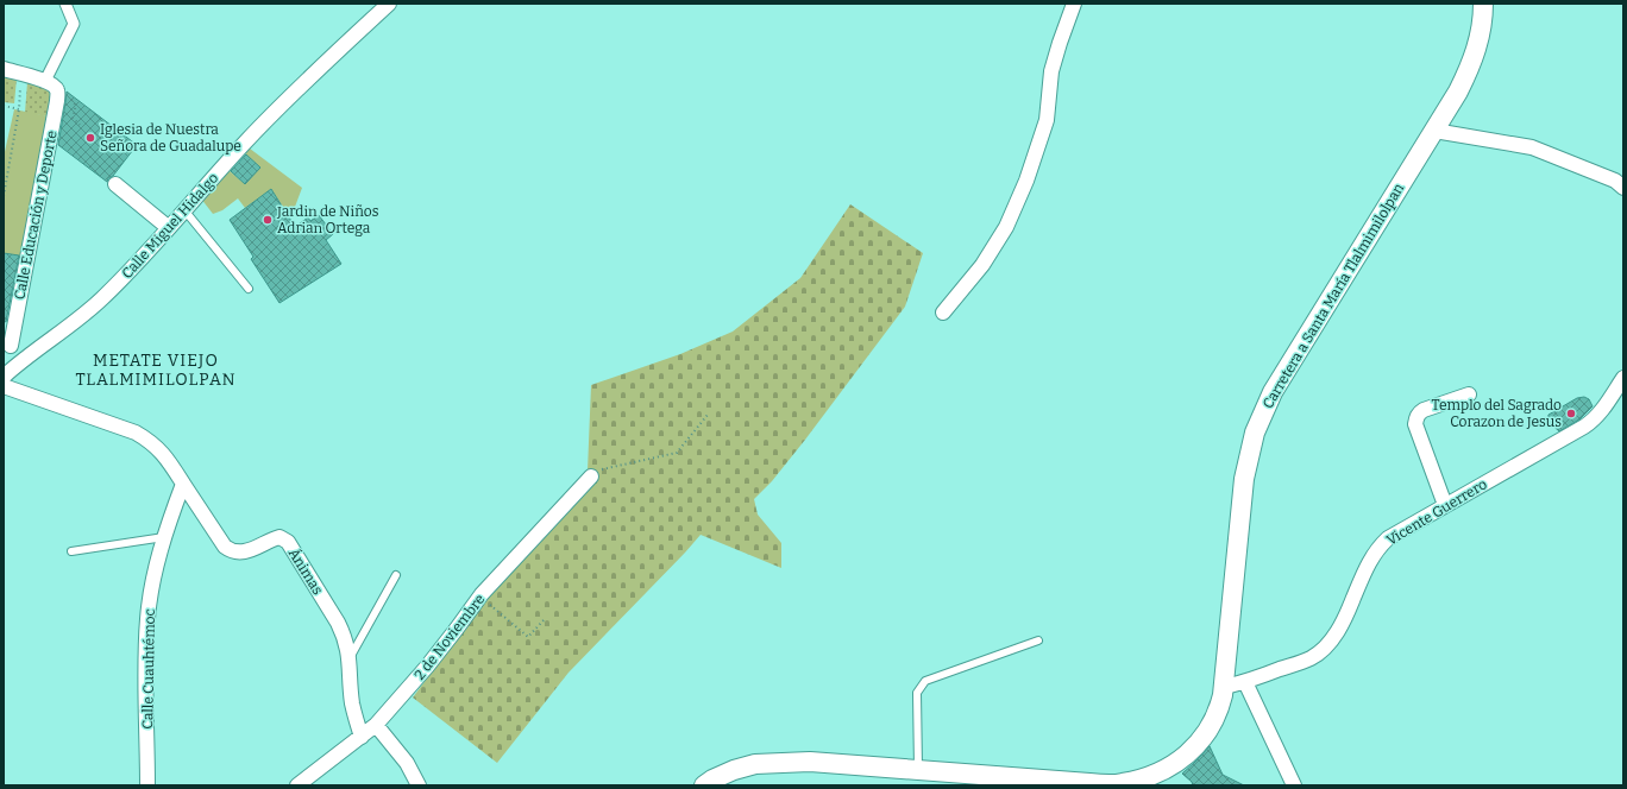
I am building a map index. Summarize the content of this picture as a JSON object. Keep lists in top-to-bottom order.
{
  "streets": {
    "main road": ["Carretera a Santa María Tlalmimilolpan"],
    "street": [
      "Calle Educación y Deporte",
      "Calle Miguel Hidalgo",
      "Vicente Guerrero",
      "Ánimas",
      "2 de Noviembre",
      "Calle Cuauhtémoc"
    ]
  },
  "crossings": [
    ["Carretera a Santa María Tlalmimilolpan", "Vicente Guerrero"],
    ["Ánimas", "2 de Noviembre"],
    ["Ánimas", "Calle Cuauhtémoc"]
  ],
  "districts": ["METATE VIEJO TLALMIMILOLPAN"],
  "places": ["Iglesia de Nuestra Señora de Guadalupe", "Jardin de Niños Adrian Ortega", "Templo del Sagrado Corazon de Jesus"]
}
